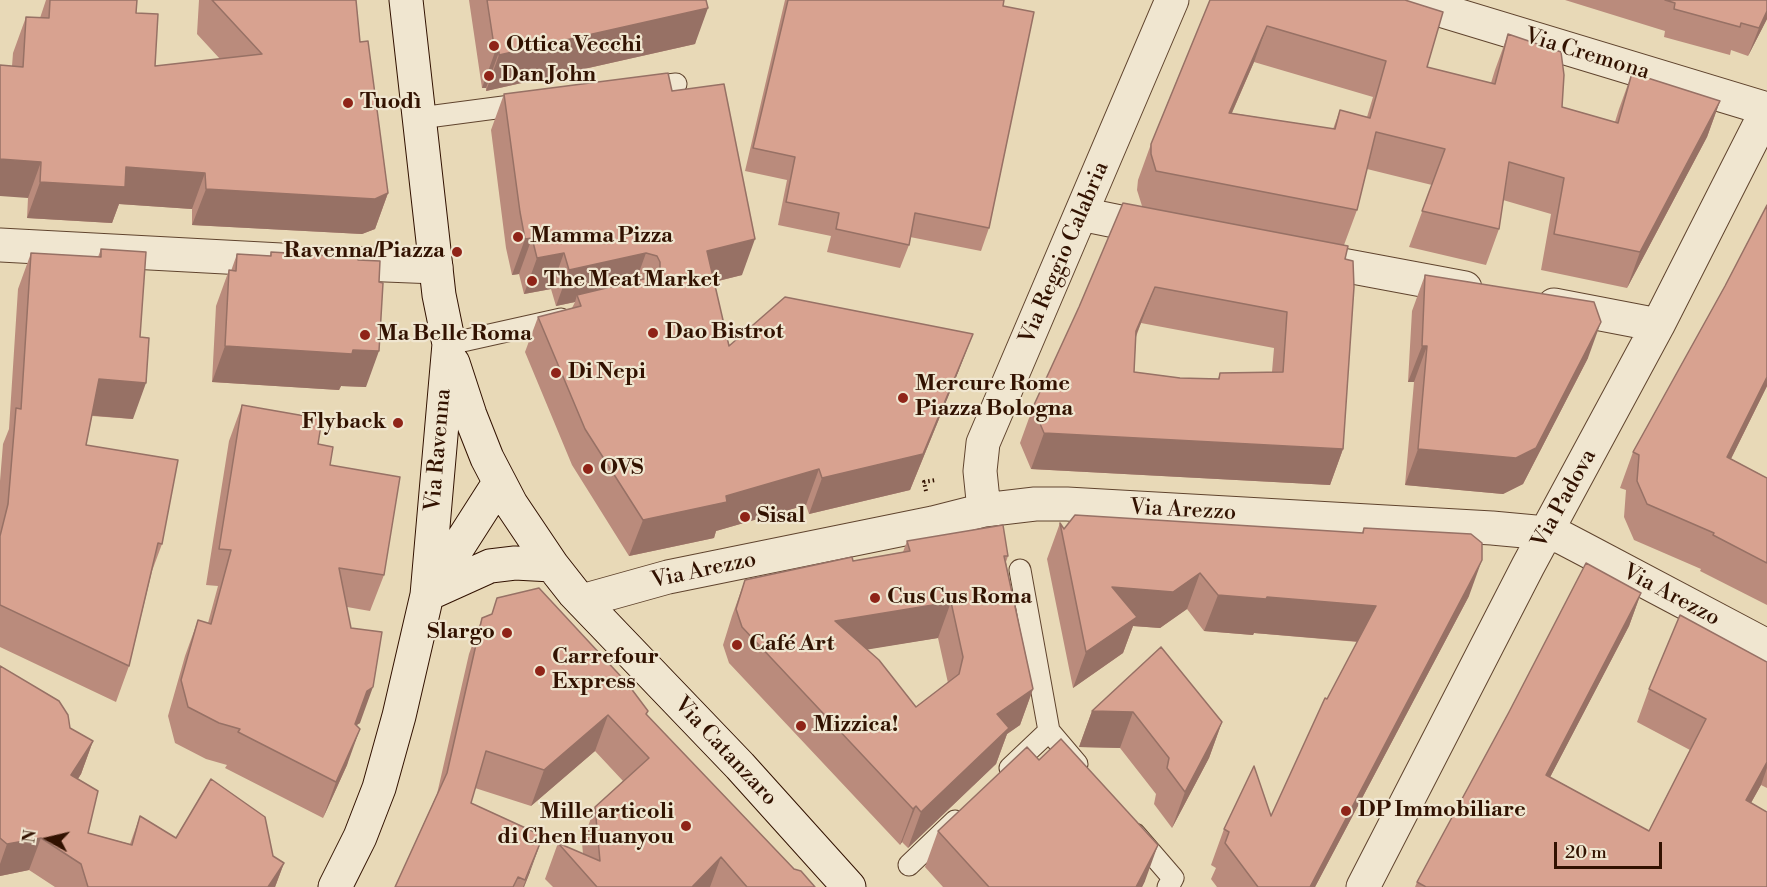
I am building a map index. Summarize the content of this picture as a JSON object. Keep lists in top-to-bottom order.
{
  "streets": {
    "street": [
      "Via Cremona",
      "Via Reggio Calabria",
      "Via Ravenna",
      "Via Padova",
      "Via Arezzo",
      "Via Catanzaro"
    ]
  },
  "crossings": [
    ["Via Cremona", "Via Padova"],
    ["Via Reggio Calabria", "Via Arezzo"],
    ["Via Ravenna", "Via Catanzaro"],
    ["Via Padova", "Via Arezzo"],
    ["Via Arezzo", "Via Catanzaro"]
  ],
  "places": [
    "Ottica Vecchi",
    "Dan John",
    "Tuodì",
    "Mamma Pizza",
    "Ravenna/Piazza",
    "The Meat Market",
    "Dao Bistrot",
    "Ma Belle Roma",
    "Di Nepi",
    "Mercure Rome Piazza Bologna",
    "Flyback",
    "OVS",
    "Sisal",
    "Cus Cus Roma",
    "Slargo",
    "Café Art",
    "Carrefour Express",
    "Mizzica!",
    "DP Immobiliare",
    "Mille articoli di Chen Huanyou"
  ],
  "scale_bar": "20 m",
  "north": "left"
}
